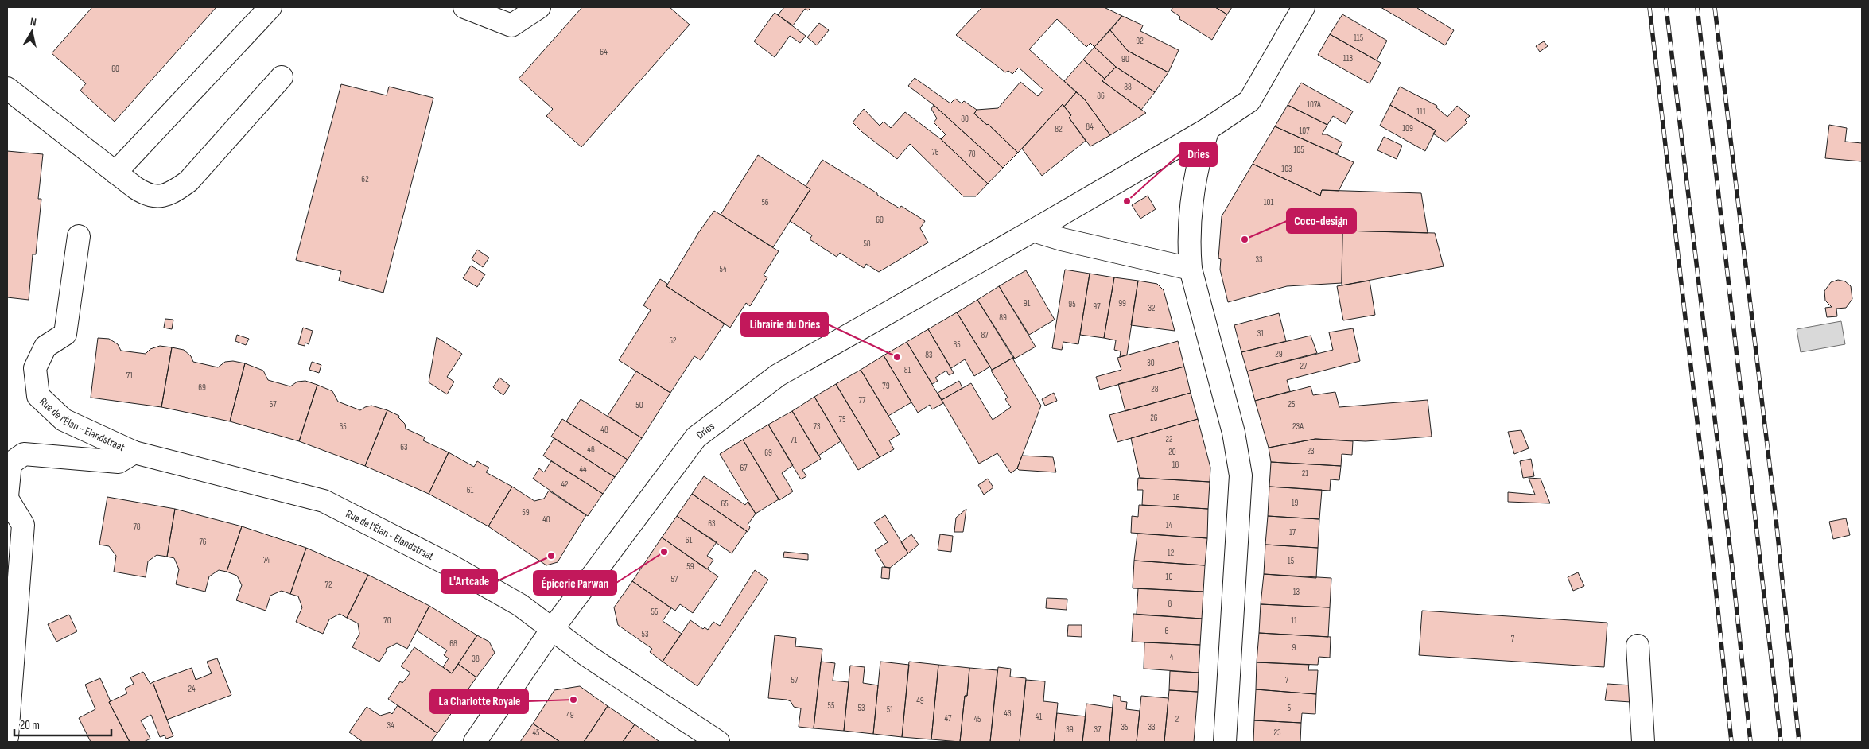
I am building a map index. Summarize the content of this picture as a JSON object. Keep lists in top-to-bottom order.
{
  "streets": {
    "street": ["Rue de l'Élan - Elandstraat", "Dries"]
  },
  "crossings": [
    ["Rue de l'Élan - Elandstraat", "Dries"]
  ],
  "places": [
    "Dries",
    "Coco-design",
    "Librairie du Dries",
    "Épicerie Parwan",
    "L'Artcade",
    "La Charlotte Royale"
  ],
  "house_numbers": [
    "115",
    "92",
    "64",
    "113",
    "90",
    "60",
    "88",
    "86",
    "107A",
    "111",
    "80",
    "84",
    "109",
    "82",
    "107",
    "105",
    "76",
    "78",
    "103",
    "62",
    "56",
    "101",
    "60",
    "58",
    "33",
    "54",
    "91",
    "99",
    "95",
    "97",
    "32",
    "89",
    "31",
    "87",
    "52",
    "85",
    "29",
    "83",
    "30",
    "27",
    "81",
    "71",
    "79",
    "69",
    "28",
    "77",
    "67",
    "25",
    "50",
    "26",
    "75",
    "65",
    "73",
    "23A",
    "48",
    "22",
    "71",
    "63",
    "46",
    "23",
    "20",
    "69",
    "18",
    "67",
    "44",
    "21",
    "42",
    "61",
    "16",
    "19",
    "65",
    "59",
    "40",
    "63",
    "14",
    "78",
    "17",
    "61",
    "76",
    "12",
    "74",
    "15",
    "59",
    "10",
    "57",
    "72",
    "13",
    "8",
    "55",
    "70",
    "11",
    "6",
    "53",
    "7",
    "68",
    "9",
    "4",
    "38",
    "57",
    "7",
    "24",
    "49",
    "55",
    "53",
    "5",
    "51",
    "43",
    "49",
    "41",
    "47",
    "45",
    "2",
    "34",
    "35",
    "33",
    "39",
    "37",
    "45",
    "23"
  ],
  "scale_bar": "20 m",
  "north": "top"
}
